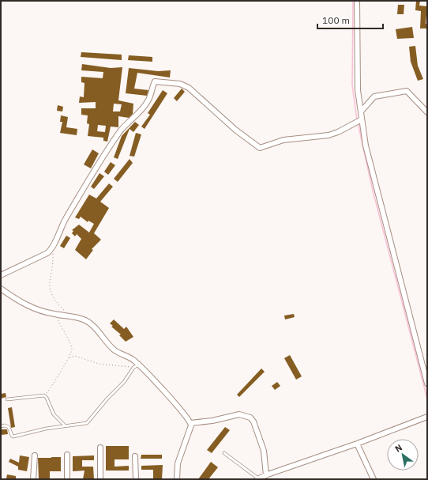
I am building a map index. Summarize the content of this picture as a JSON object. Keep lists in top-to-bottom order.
{
  "scale_bar": "100 m",
  "north": "top left"
}
